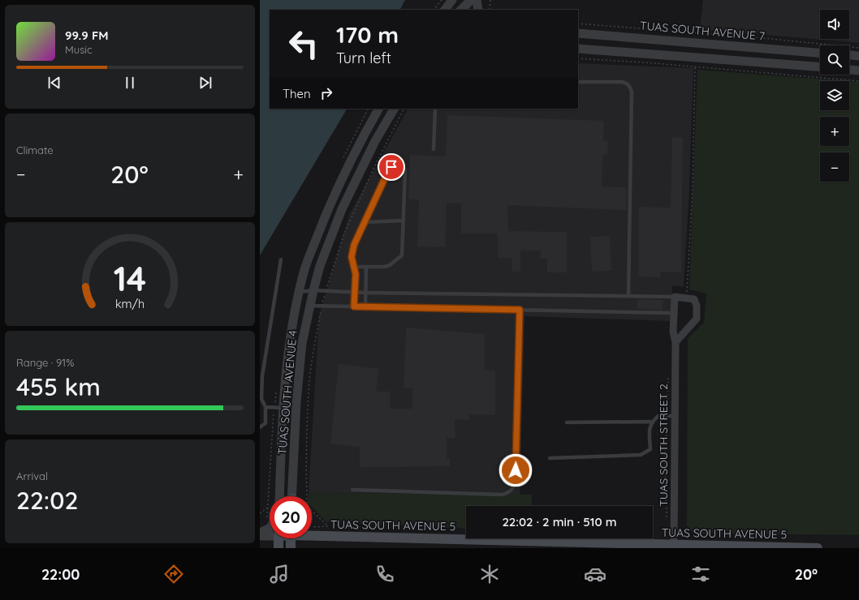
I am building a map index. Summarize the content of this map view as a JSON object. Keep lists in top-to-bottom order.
{
  "streets": {
    "main road": ["TUAS SOUTH AVENUE 5"],
    "street": ["TUAS SOUTH AVENUE 7", "TUAS SOUTH AVENUE 4", "TUAS SOUTH STREET 2"]
  },
  "crossings": [
    ["TUAS SOUTH STREET 2", "TUAS SOUTH AVENUE 5"]
  ],
  "page": {
    "map_buttons": ["+", "−"],
    "turn": ["170 m", "Turn left"],
    "song": ["99.9 FM", "Music"],
    "then": "Then",
    "tile": [
      "Climate",
      ["Range · 91%", "455 km"],
      ["Arrival", "22:02"]
    ],
    "heat": ["−", "20°", "+"],
    "limit": "20",
    "trip": "22:02 · 2 min · 510 m",
    "tabs": ["22:00", "20°"],
    "gauge": ["14", "km/h"]
  }
}
